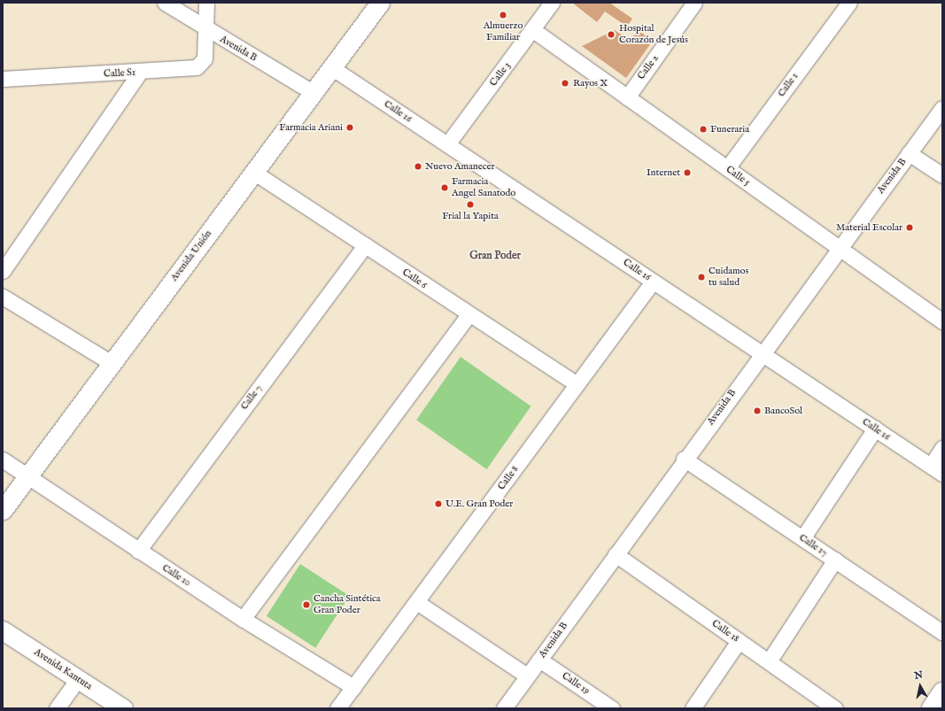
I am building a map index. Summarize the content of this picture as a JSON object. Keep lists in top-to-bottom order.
{
  "streets": {
    "street": [
      "Avenida B",
      "Calle 2",
      "Calle S1",
      "Calle 3",
      "Calle 1",
      "Calle 16",
      "Calle 5",
      "Avenida Unión",
      "Calle 6",
      "Calle 7",
      "Calle 8",
      "Calle 17",
      "Calle 10",
      "Calle 18",
      "Avenida Kantuta",
      "Calle 19"
    ]
  },
  "crossings": [
    ["Avenida B", "Calle S1"],
    ["Avenida B", "Calle 16"],
    ["Avenida B", "Calle 5"],
    ["Avenida B", "Avenida Unión"],
    ["Avenida B", "Calle 17"],
    ["Avenida B", "Calle 18"],
    ["Avenida B", "Calle 19"],
    ["Calle 2", "Calle 5"],
    ["Calle 3", "Calle 16"],
    ["Calle 3", "Calle 5"],
    ["Calle 1", "Calle 5"],
    ["Calle 16", "Avenida Unión"],
    ["Calle 16", "Calle 8"],
    ["Avenida Unión", "Calle 6"],
    ["Avenida Unión", "Calle 10"],
    ["Calle 6", "Calle 7"],
    ["Calle 6", "Calle 8"],
    ["Calle 7", "Calle 10"],
    ["Calle 8", "Calle 10"]
  ],
  "districts": ["Gran Poder"],
  "places": [
    "Almuerzo Familiar",
    "Hospital Corazón de Jesús",
    "Rayos X",
    "Farmacia Ariani",
    "Funeraria",
    "Nuevo Amanecer",
    "Internet",
    "Farmacia Angel Sanatodo",
    "Frial la Yapita",
    "Material Escolar",
    "Cuidamos tu salud",
    "BancoSol",
    "U.E. Gran Poder",
    "Cancha Sintética Gran Poder"
  ],
  "north": "top"
}
